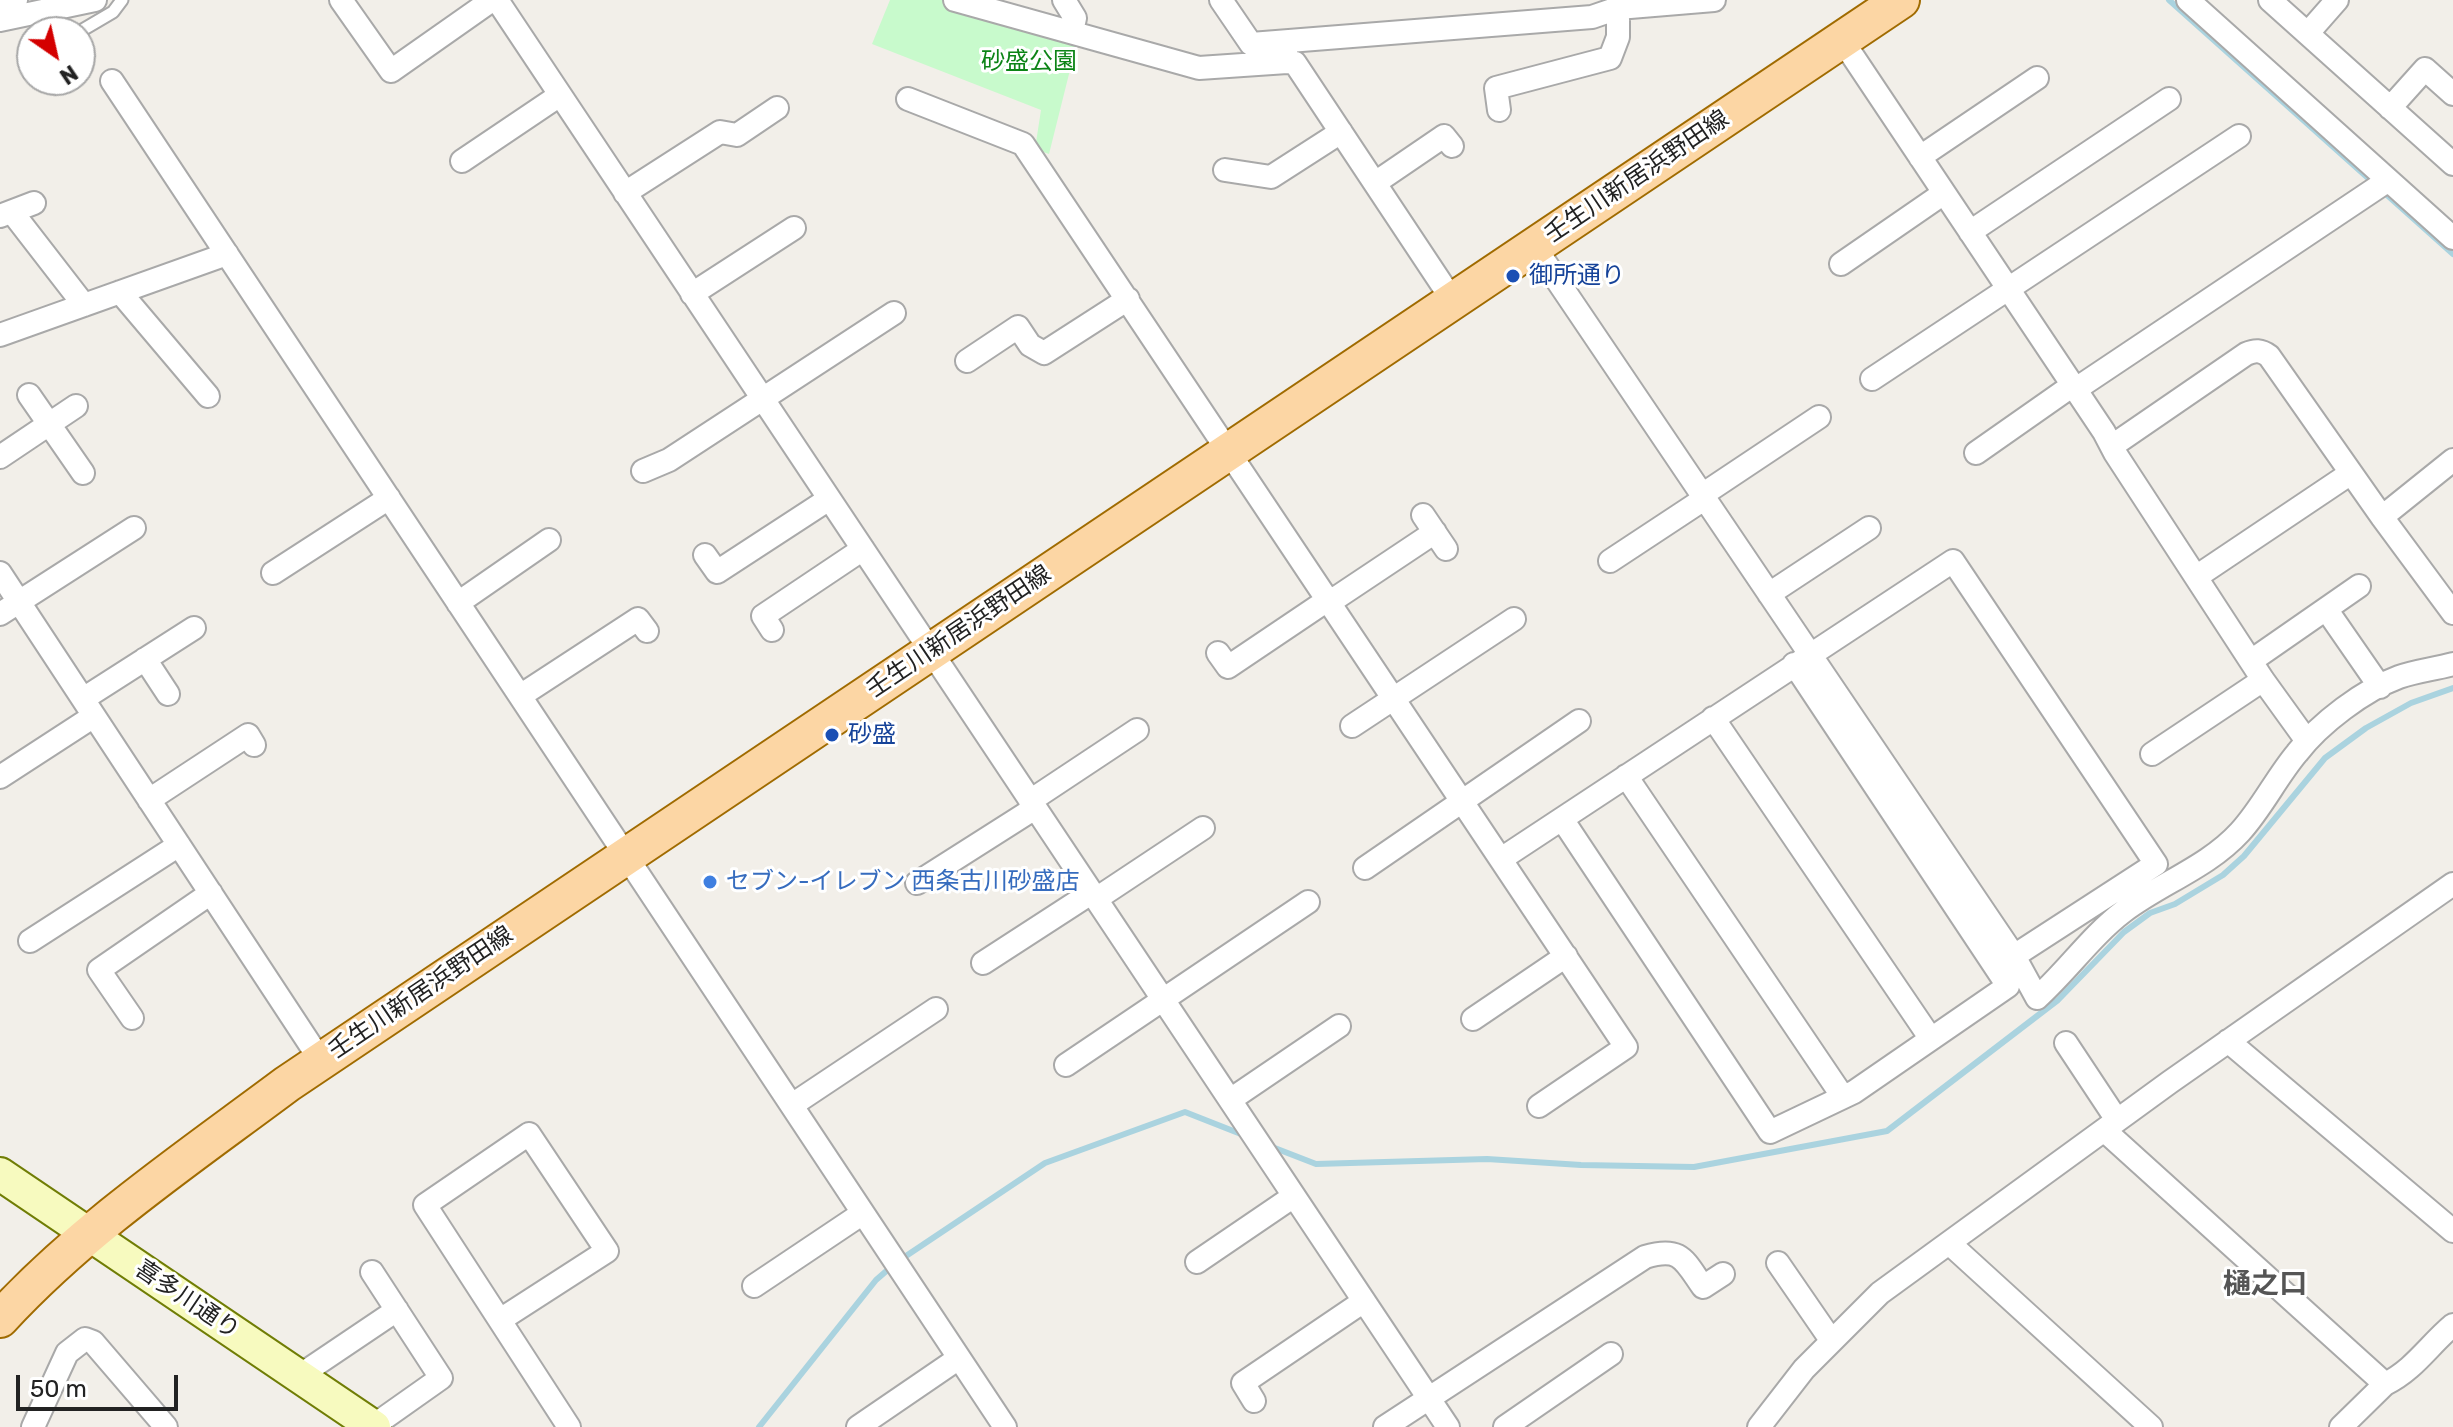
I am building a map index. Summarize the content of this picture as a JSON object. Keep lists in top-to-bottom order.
{
  "streets": {
    "main road": ["壬生川新居浜野田線"],
    "street": ["喜多川通り"]
  },
  "crossings": [
    ["壬生川新居浜野田線", "喜多川通り"]
  ],
  "districts": ["樋之口"],
  "parks": ["砂盛公園"],
  "places": ["御所通り", "砂盛", "セブン-イレブン 西条古川砂盛店"],
  "scale_bar": "50 m",
  "north": "bottom right"
}
